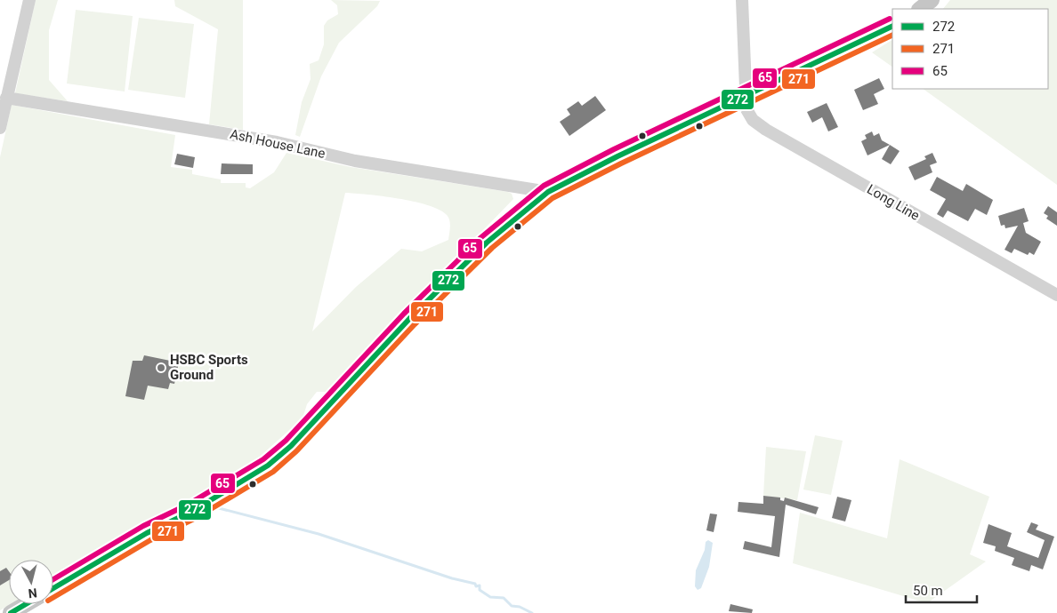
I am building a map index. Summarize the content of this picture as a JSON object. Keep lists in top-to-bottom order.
{
  "streets": {
    "street": ["Ash House Lane", "Long Line"]
  },
  "places": ["HSBC Sports Ground"],
  "lines": ["transit line 65", "transit line 272", "transit line 271"],
  "legend": ["272", "271", "65"],
  "scale_bar": "50 m",
  "north": "bottom"
}
